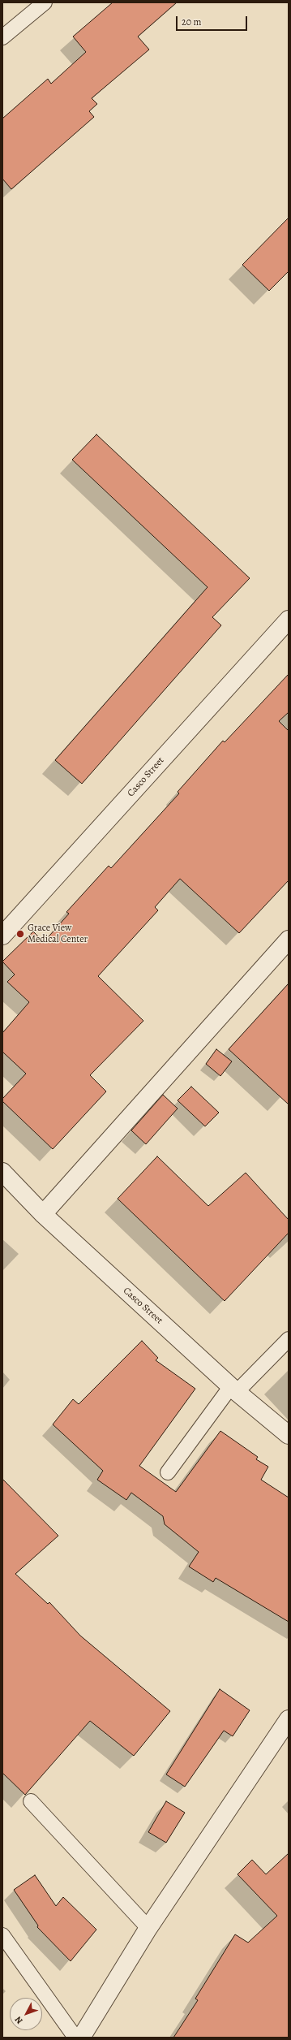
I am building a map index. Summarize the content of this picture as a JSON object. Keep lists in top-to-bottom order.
{
  "streets": {
    "street": ["Casco Street"]
  },
  "places": ["Grace View Medical Center"],
  "scale_bar": "20 m",
  "north": "bottom left"
}
